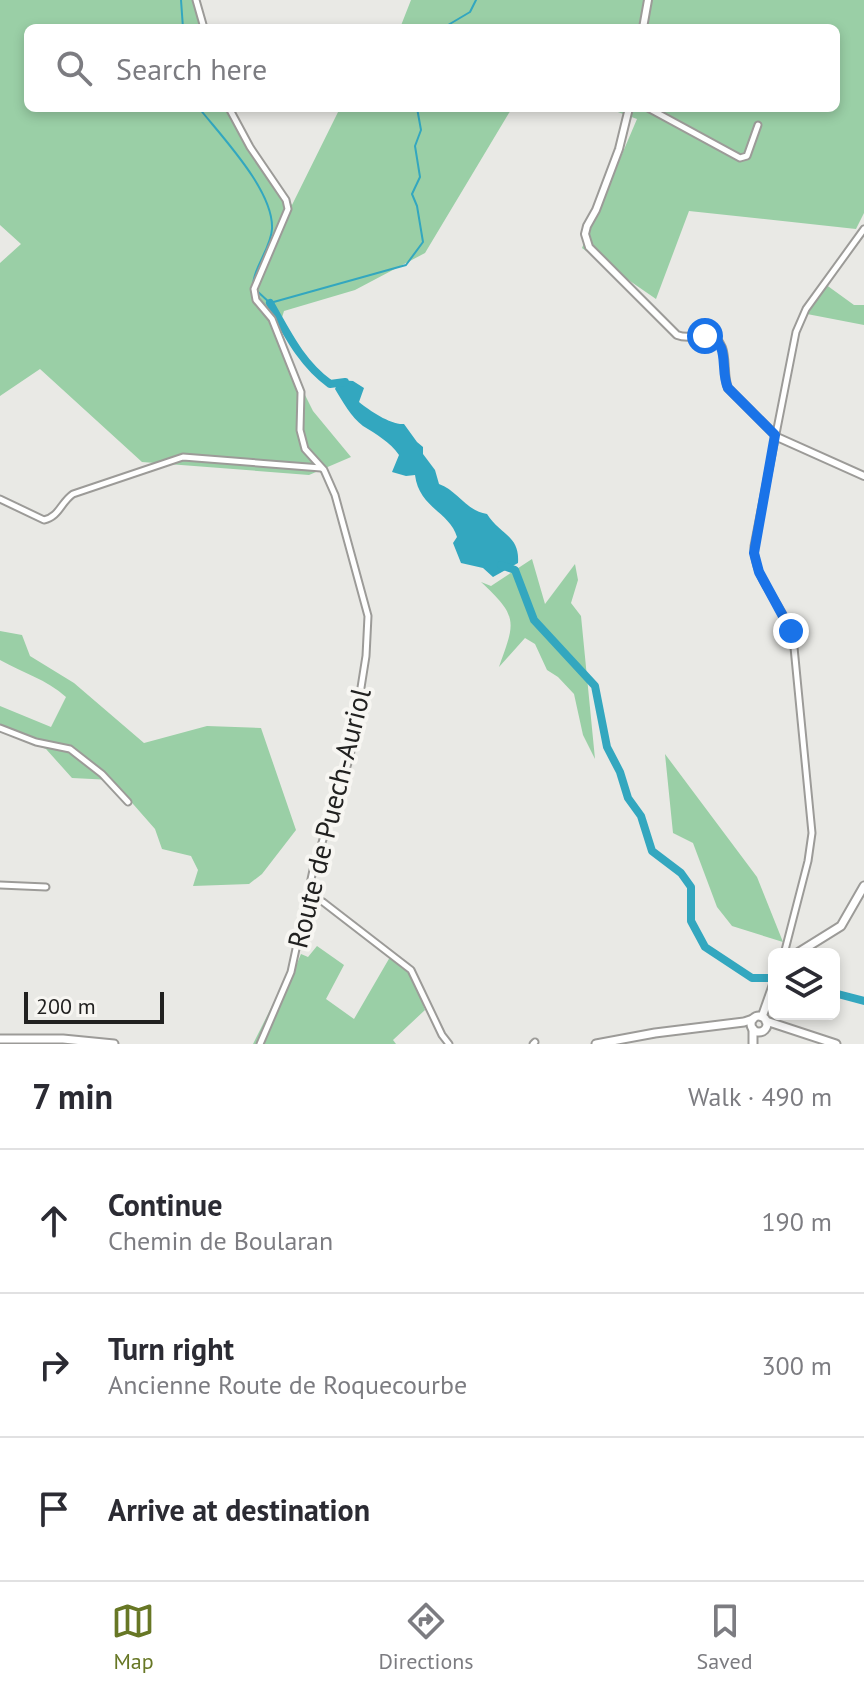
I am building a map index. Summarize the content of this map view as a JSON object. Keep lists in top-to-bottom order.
{
  "streets": {
    "street": ["Route de Puech-Auriol"]
  },
  "scale_bar": "200 m",
  "page": {
    "search": "Search here",
    "scale": "200 m",
    "heading": ["7 min", "Walk · 490 m"],
    "list": [
      ["Continue", "Chemin de Boularan", "190 m"],
      ["Turn right", "Ancienne Route de Roquecourbe", "300 m"],
      "Arrive at destination"
    ],
    "nav": ["Map", "Directions", "Saved"]
  }
}
